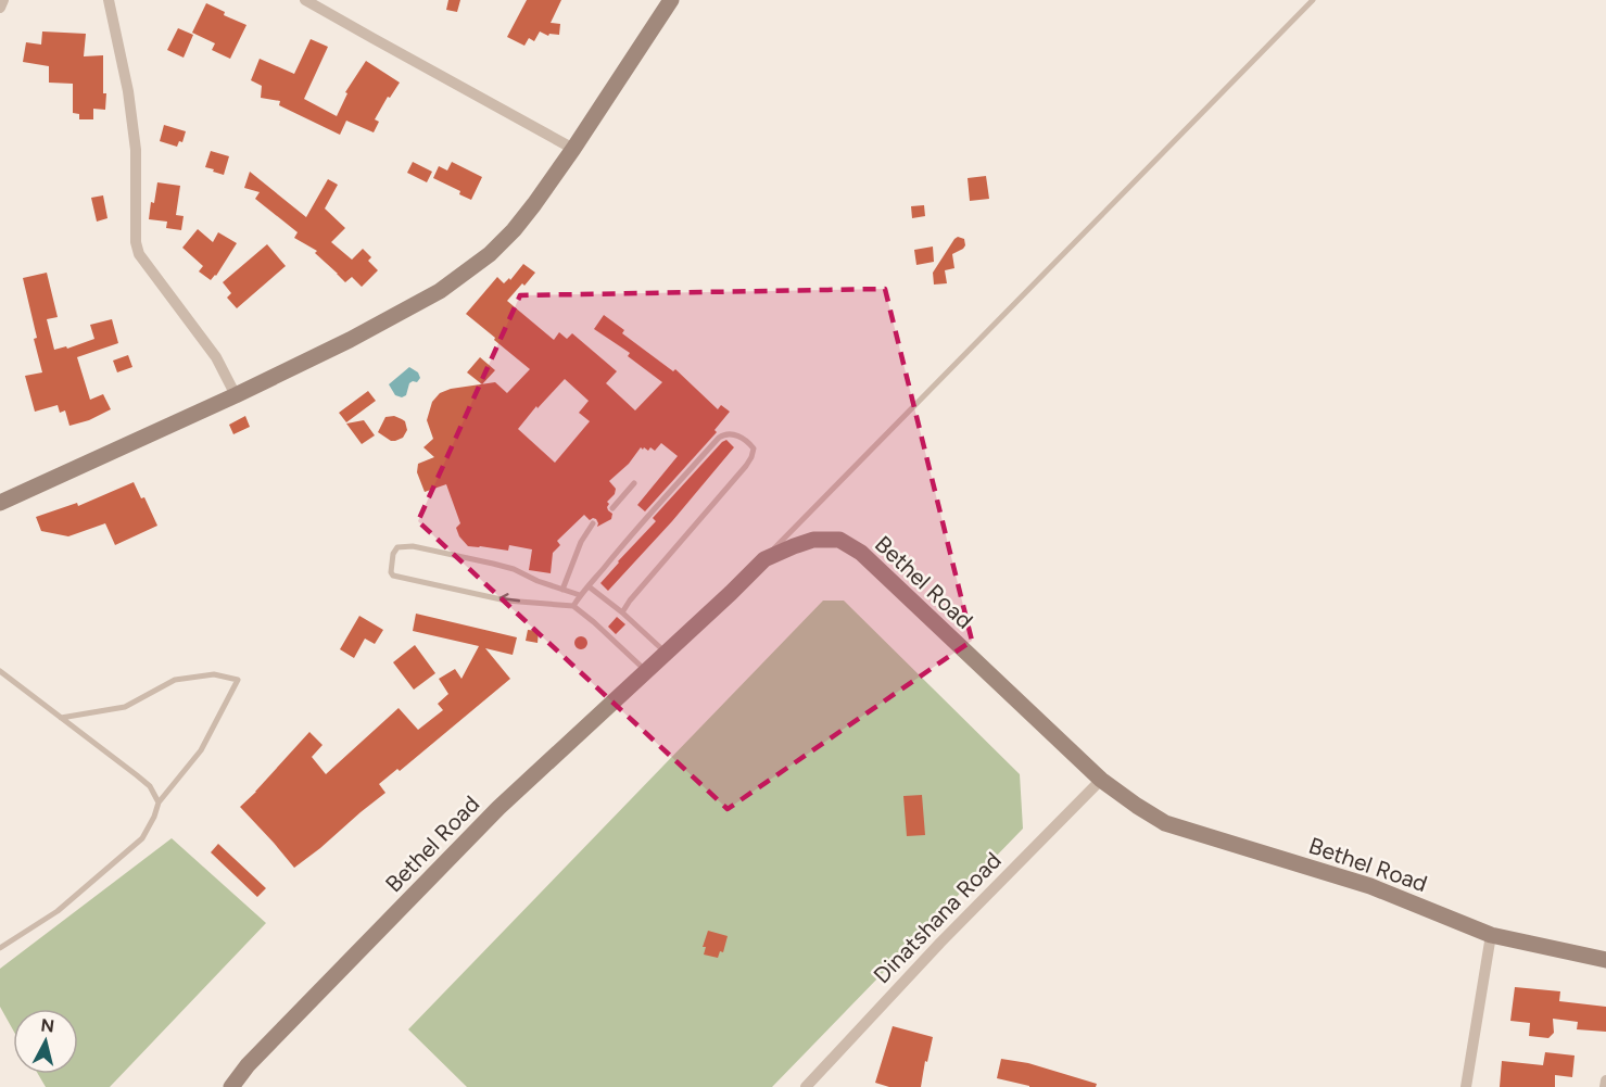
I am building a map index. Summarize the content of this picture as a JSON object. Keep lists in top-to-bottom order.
{
  "streets": {
    "street": ["Bethel Road", "Dinatshana Road"]
  },
  "crossings": [
    ["Bethel Road", "Dinatshana Road"]
  ],
  "north": "top"
}
